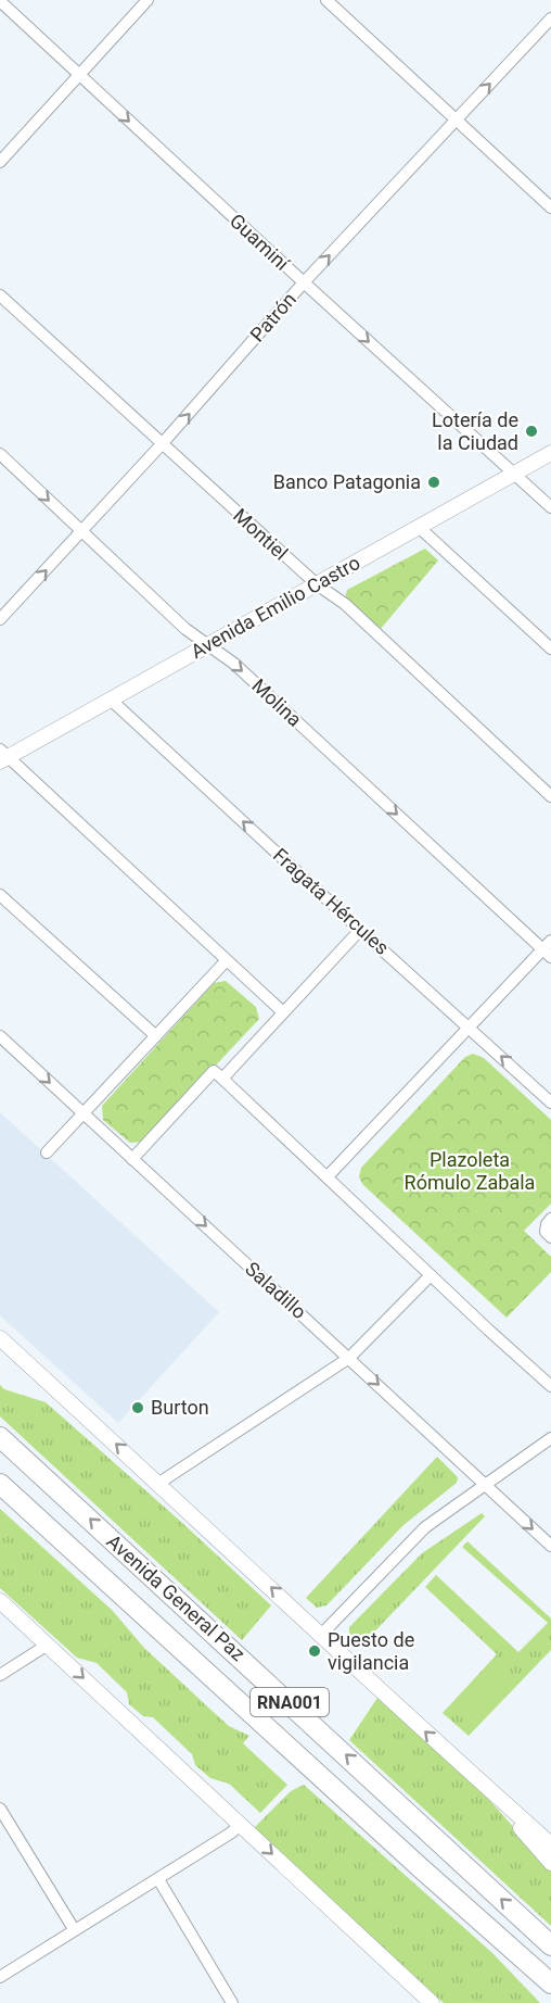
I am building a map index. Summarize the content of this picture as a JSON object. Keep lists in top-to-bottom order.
{
  "streets": {
    "highway": ["Avenida General Paz", "RNA001"],
    "street": [
      "Guaminí",
      "Patrón",
      "Montiel",
      "Avenida Emilio Castro",
      "Molina",
      "Fragata Hércules",
      "Saladillo"
    ]
  },
  "crossings": [
    ["Guaminí", "Patrón"],
    ["Guaminí", "Avenida Emilio Castro"],
    ["Patrón", "Montiel"],
    ["Patrón", "Molina"],
    ["Montiel", "Avenida Emilio Castro"],
    ["Avenida Emilio Castro", "Molina"],
    ["Avenida Emilio Castro", "Fragata Hércules"]
  ],
  "one_way": [
    "Guaminí",
    "Patrón",
    "Molina",
    "Fragata Hércules",
    "Saladillo"
  ],
  "parks": ["Plazoleta Rómulo Zabala"],
  "places": [
    "Lotería de la Ciudad",
    "Banco Patagonia",
    "Burton",
    "Puesto de vigilancia"
  ]
}
